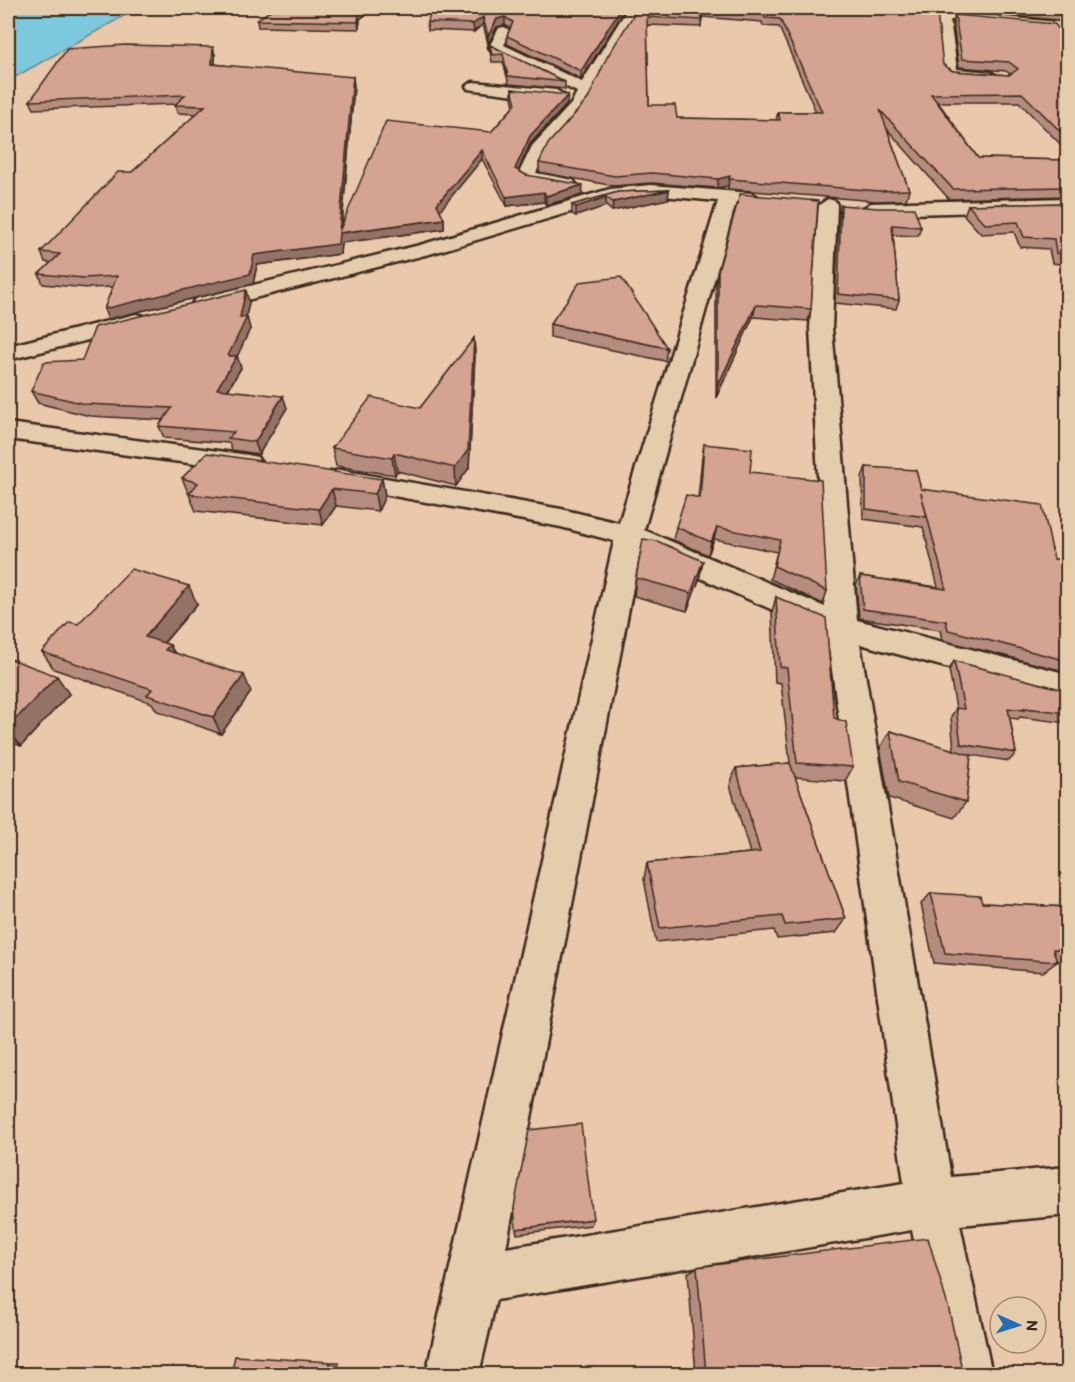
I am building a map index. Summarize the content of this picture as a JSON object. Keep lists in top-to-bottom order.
{
  "north": "right"
}
